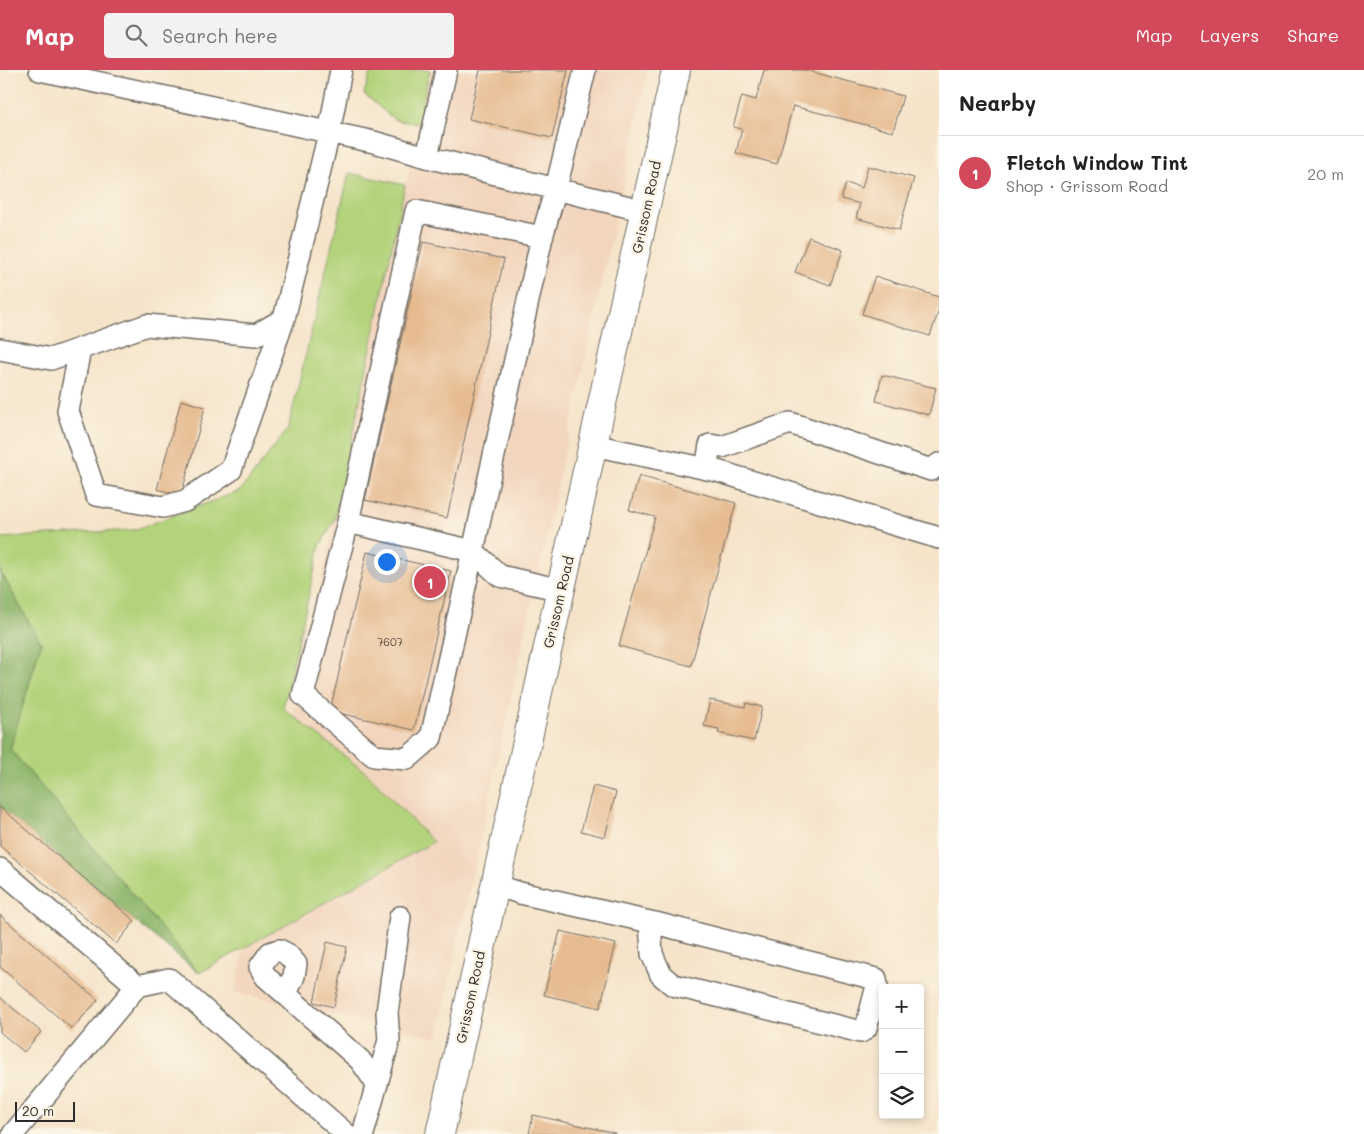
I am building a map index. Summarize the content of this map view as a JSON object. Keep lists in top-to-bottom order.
{
  "streets": {
    "main road": ["Grissom Road"]
  },
  "house_numbers": ["7607"],
  "scale_bar": "20 m",
  "page": {
    "header": "Map",
    "search": "Search here",
    "nav": ["Map", "Layers", "Share"],
    "heading": "Nearby",
    "list": [
      {
        "mark": "1",
        "name": "Fletch Window Tint",
        "note": "Shop · Grissom Road",
        "value": "20 m"
      }
    ],
    "pins": "1",
    "map_buttons": ["+", "−"],
    "scale": "20 m"
  }
}
